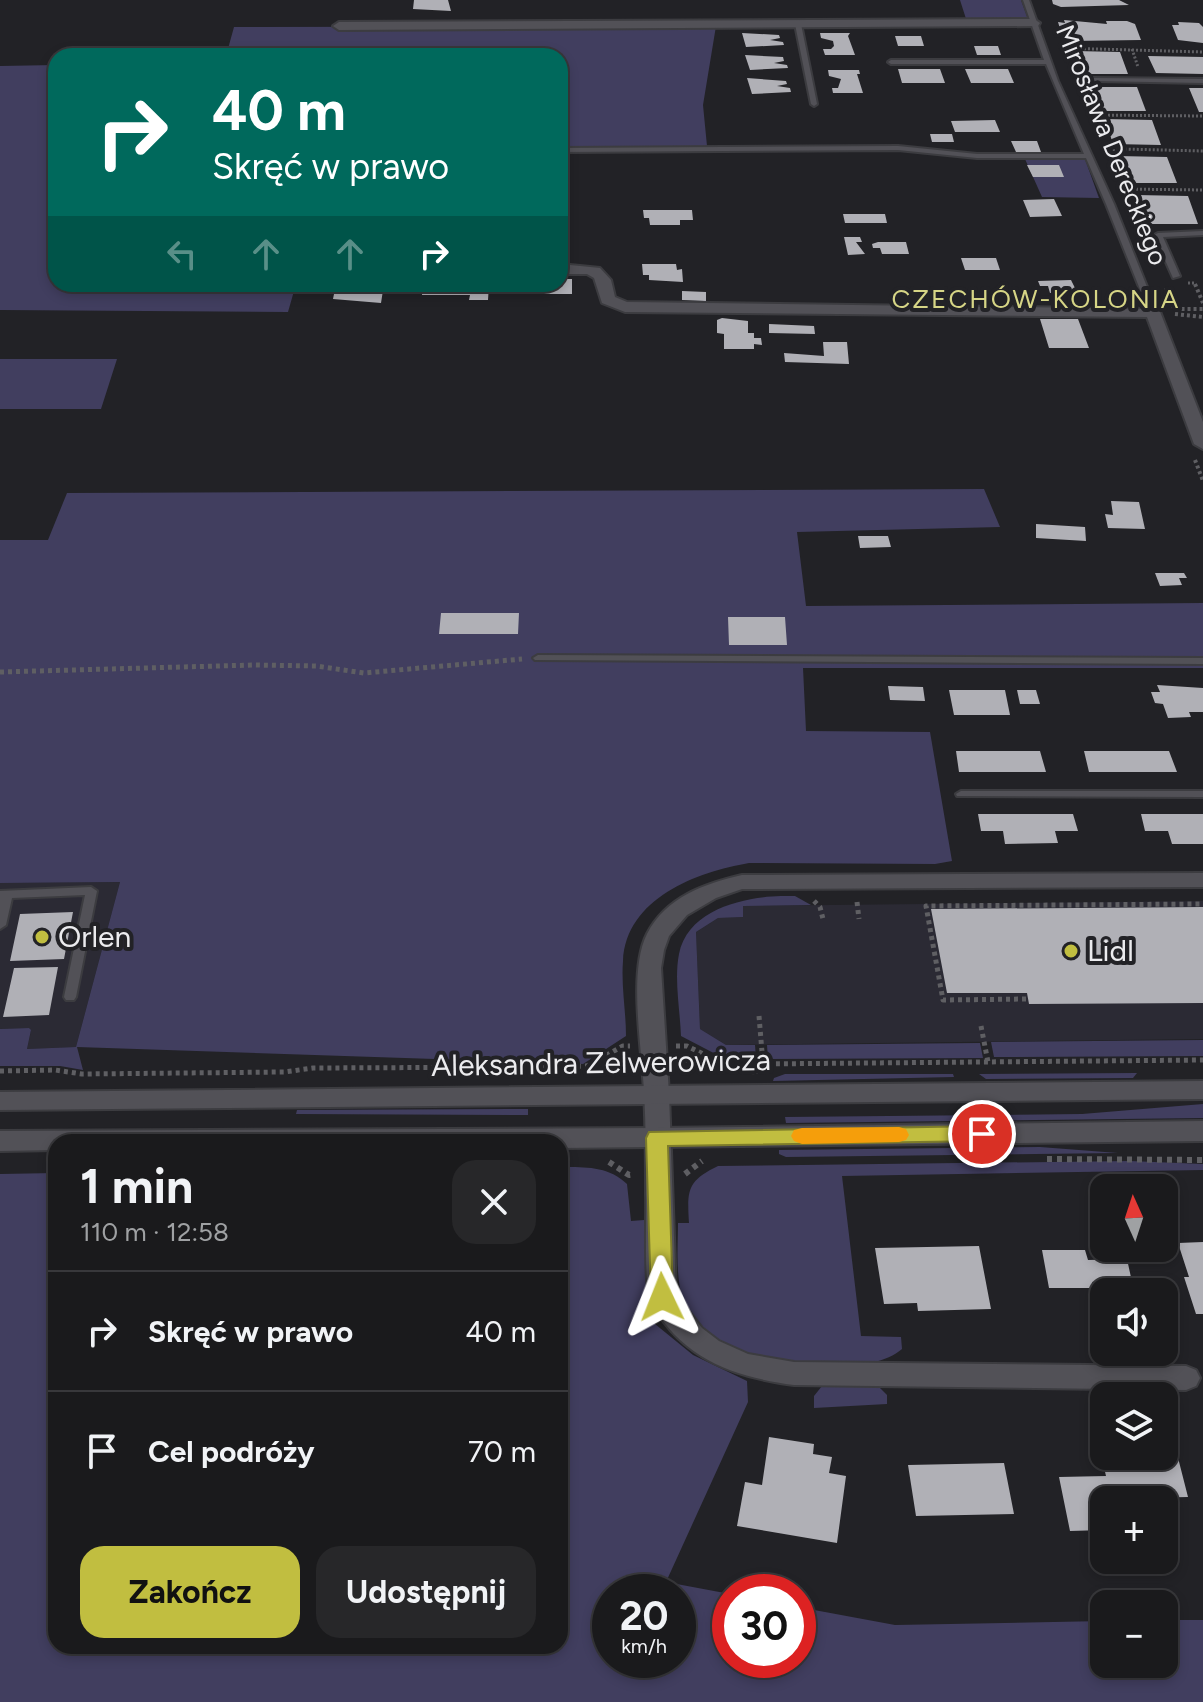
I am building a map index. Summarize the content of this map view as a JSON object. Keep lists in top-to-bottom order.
{
  "streets": {
    "street": ["Mirosława Dereckiego", "Aleksandra Zelwerowicza"]
  },
  "districts": ["CZECHÓW-KOLONIA"],
  "places": ["Orlen", "Lidl"],
  "north": "top",
  "page": {
    "turn": ["40 m", "Skręć w prawo"],
    "heading": ["1 min", "110 m · 12:58"],
    "map_buttons": ["+", "−"],
    "list": [
      {
        "name": "Skręć w prawo",
        "value": "40 m"
      },
      {
        "name": "Cel podróży",
        "value": "70 m"
      }
    ],
    "buttons": ["Zakończ", "Udostępnij"],
    "speed": "20 km/h",
    "limit": "30"
  }
}
